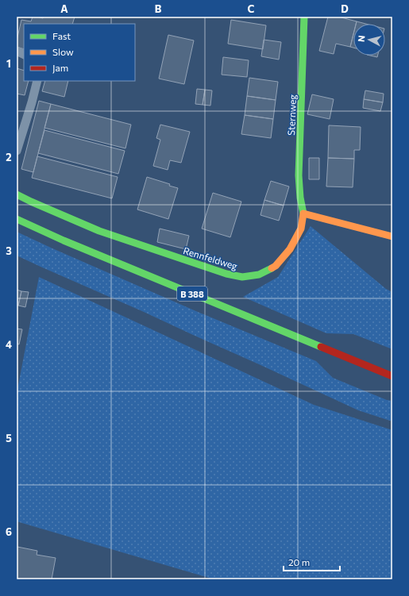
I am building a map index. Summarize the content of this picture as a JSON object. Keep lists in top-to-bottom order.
{
  "streets": {
    "street": ["Sternweg", "Rennfeldweg", "B 388"]
  },
  "crossings": [
    ["Sternweg", "Rennfeldweg"]
  ],
  "legend": ["Fast", "Slow", "Jam"],
  "scale_bar": "20 m",
  "north": "left",
  "grid": {
    "columns": [
      "A",
      "B",
      "C",
      "D"
    ],
    "rows": [
      "1",
      "2",
      "3",
      "4",
      "5",
      "6"
    ]
  }
}
